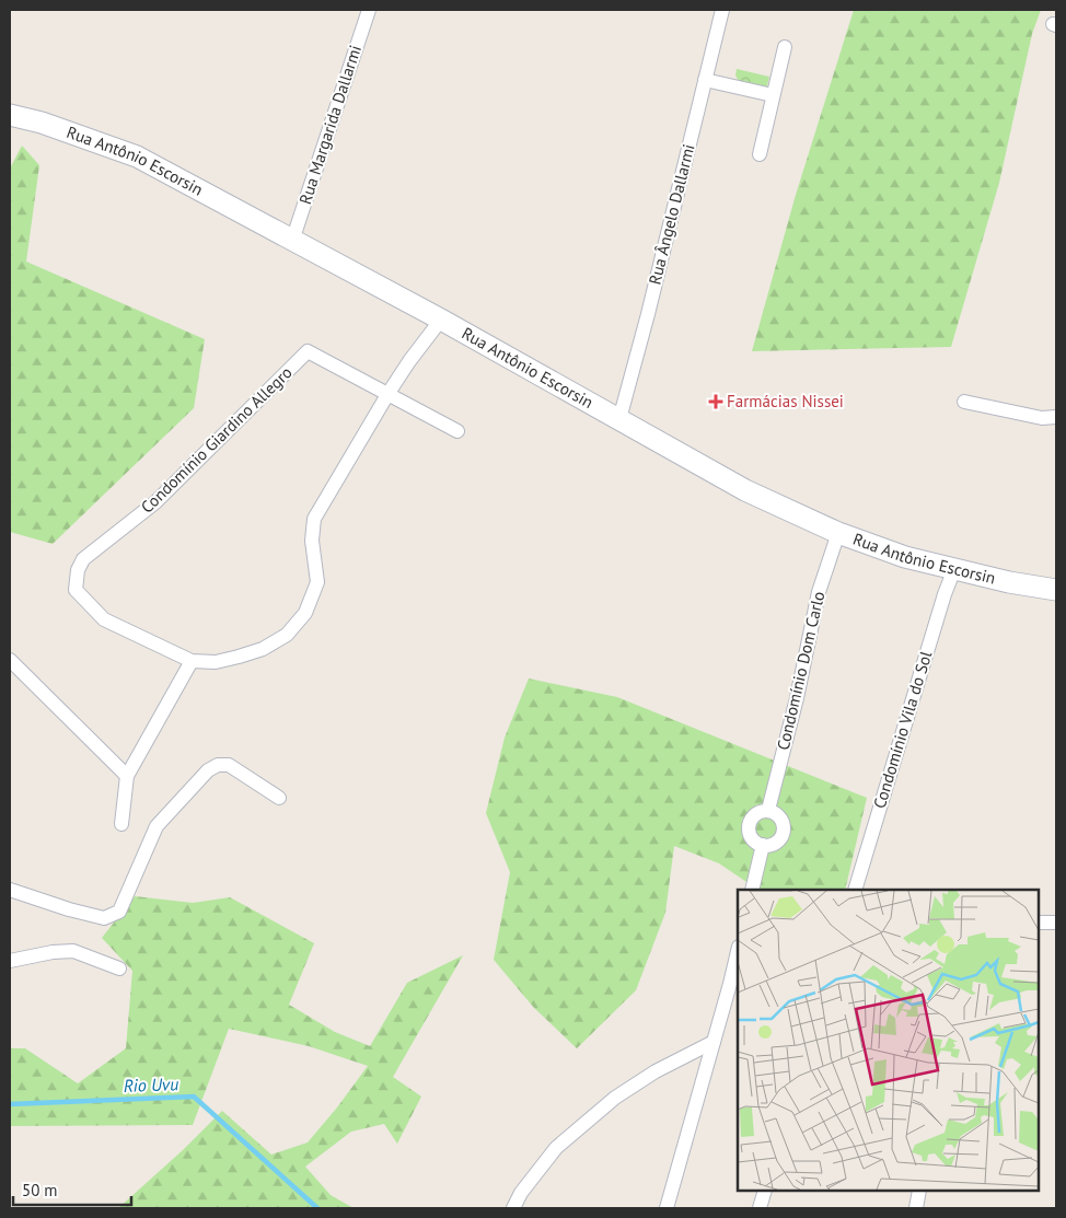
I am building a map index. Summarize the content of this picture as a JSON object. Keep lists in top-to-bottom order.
{
  "streets": {
    "main road": ["Rua Antônio Escorsin"],
    "street": [
      "Rua Margarida Dallarmi",
      "Rua Ângelo Dallarmi",
      "Condomínio Giardino Allegro",
      "Condomínio Dom Carlo",
      "Condomínio Vila do Sol"
    ]
  },
  "crossings": [
    ["Rua Margarida Dallarmi", "Rua Antônio Escorsin"],
    ["Rua Antônio Escorsin", "Rua Ângelo Dallarmi"],
    ["Rua Antônio Escorsin", "Condomínio Giardino Allegro"],
    ["Rua Antônio Escorsin", "Condomínio Dom Carlo"],
    ["Rua Antônio Escorsin", "Condomínio Vila do Sol"]
  ],
  "water": ["Rio Uvu"],
  "places": {
    "health": ["Farmácias Nissei"]
  },
  "scale_bar": "50 m"
}
